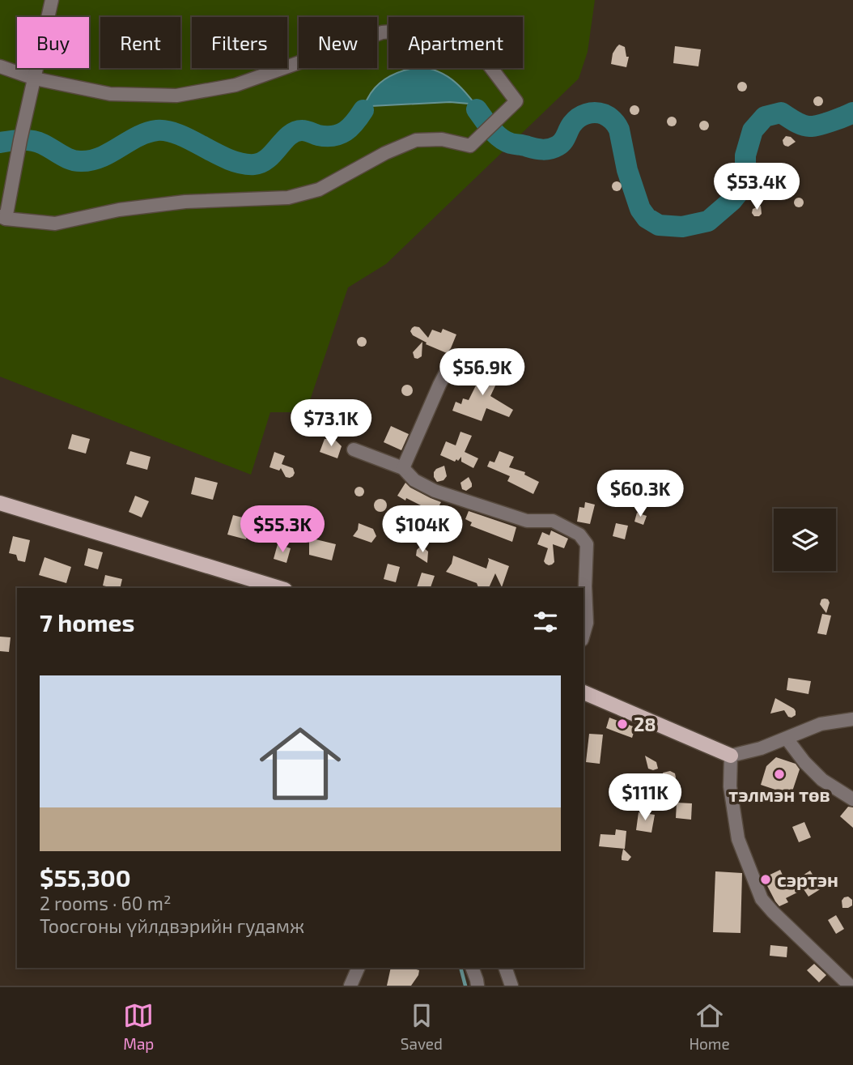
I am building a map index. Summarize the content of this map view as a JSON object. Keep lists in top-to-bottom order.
{
  "places": ["28", "тэлмэн төв", "сэртэн"],
  "page": {
    "chip": [
      "Buy",
      "Rent",
      "Filters",
      "New",
      "Apartment"
    ],
    "price": [
      "$53.4K",
      "$56.9K",
      "$73.1K",
      "$60.3K",
      "$55.3K",
      "$104K",
      "$111K"
    ],
    "heading": "7 homes",
    "list": [
      {
        "name": "$55,300",
        "note": "2 rooms · 60 m² · Тоосгоны үйлдвэрийн гудамж"
      }
    ],
    "tabs": ["Map", "Saved", "Home"]
  }
}
